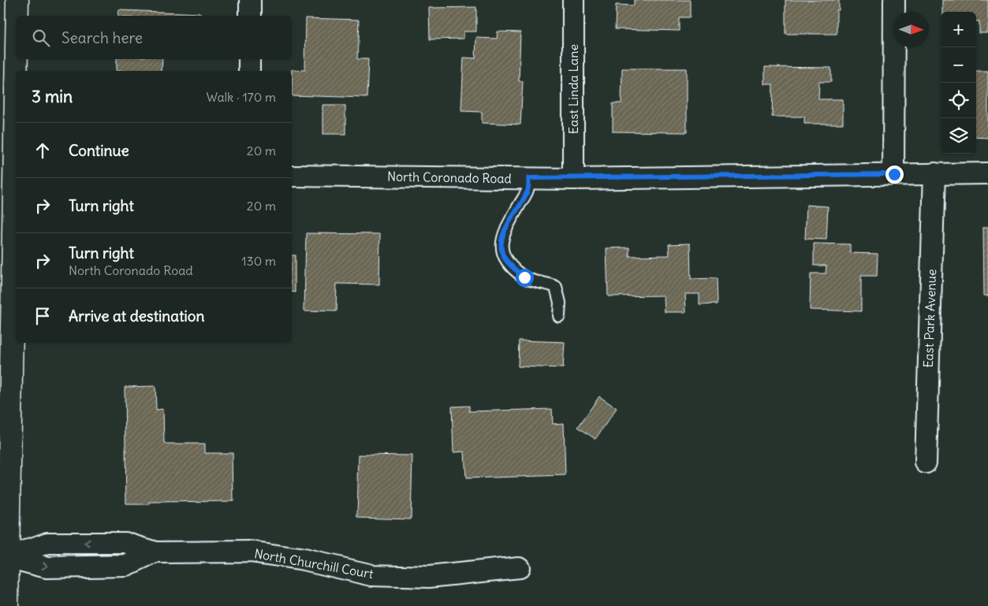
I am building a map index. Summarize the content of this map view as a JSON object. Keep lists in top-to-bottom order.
{
  "streets": {
    "street": [
      "East Linda Lane",
      "North Coronado Road",
      "East Park Avenue",
      "North Churchill Court"
    ]
  },
  "crossings": [
    ["East Linda Lane", "North Coronado Road"],
    ["North Coronado Road", "East Park Avenue"]
  ],
  "north": "right",
  "page": {
    "map_buttons": ["+", "−"],
    "search": "Search here",
    "heading": ["3 min", "Walk · 170 m"],
    "list": [
      ["Continue", "20 m"],
      ["Turn right", "20 m"],
      ["Turn right", "North Coronado Road", "130 m"],
      "Arrive at destination"
    ]
  }
}
